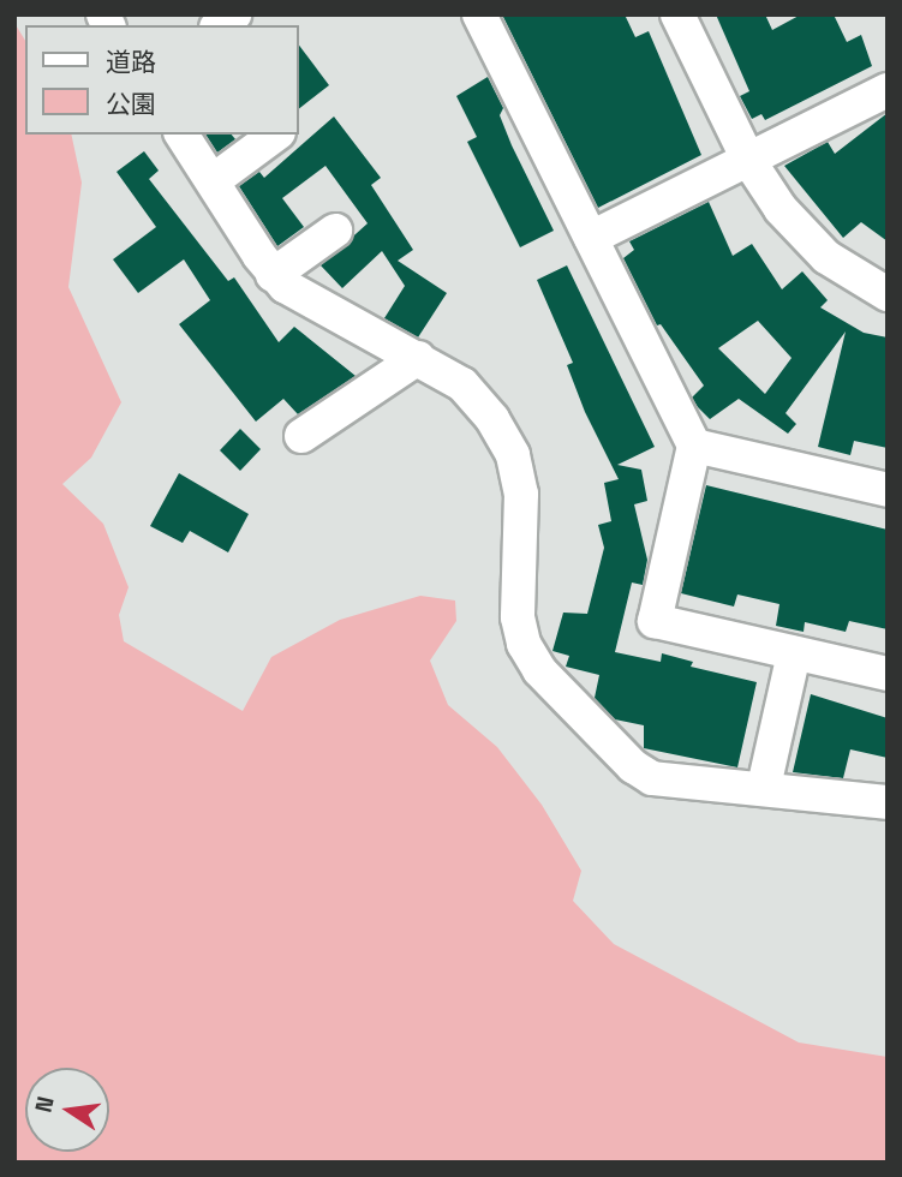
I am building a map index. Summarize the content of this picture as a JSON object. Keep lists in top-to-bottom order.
{
  "legend": ["道路", "公園"],
  "north": "left"
}
